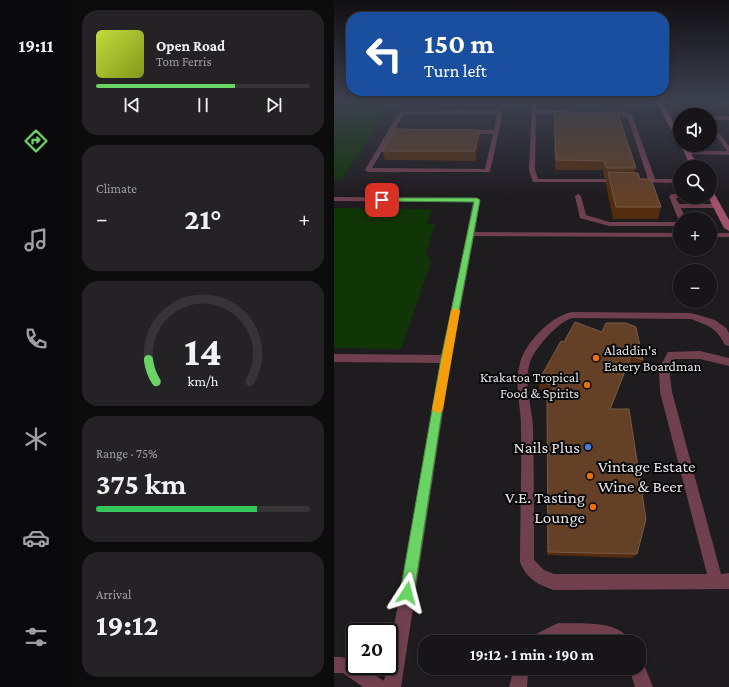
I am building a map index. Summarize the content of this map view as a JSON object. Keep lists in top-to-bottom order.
{
  "places": [
    "Aladdin's Eatery Boardman",
    "Krakatoa Tropical Food & Spirits",
    "Nails Plus",
    "Vintage Estate Wine & Beer",
    "V.E. Tasting Lounge"
  ],
  "page": {
    "tabs": "19:11",
    "turn": ["150 m", "Turn left"],
    "song": ["Open Road", "Tom Ferris"],
    "map_buttons": ["+", "−"],
    "tile": [
      "Climate",
      ["Range · 75%", "375 km"],
      ["Arrival", "19:12"]
    ],
    "heat": ["−", "21°", "+"],
    "limit": "20",
    "trip": "19:12 · 1 min · 190 m",
    "gauge": ["14", "km/h"]
  }
}
